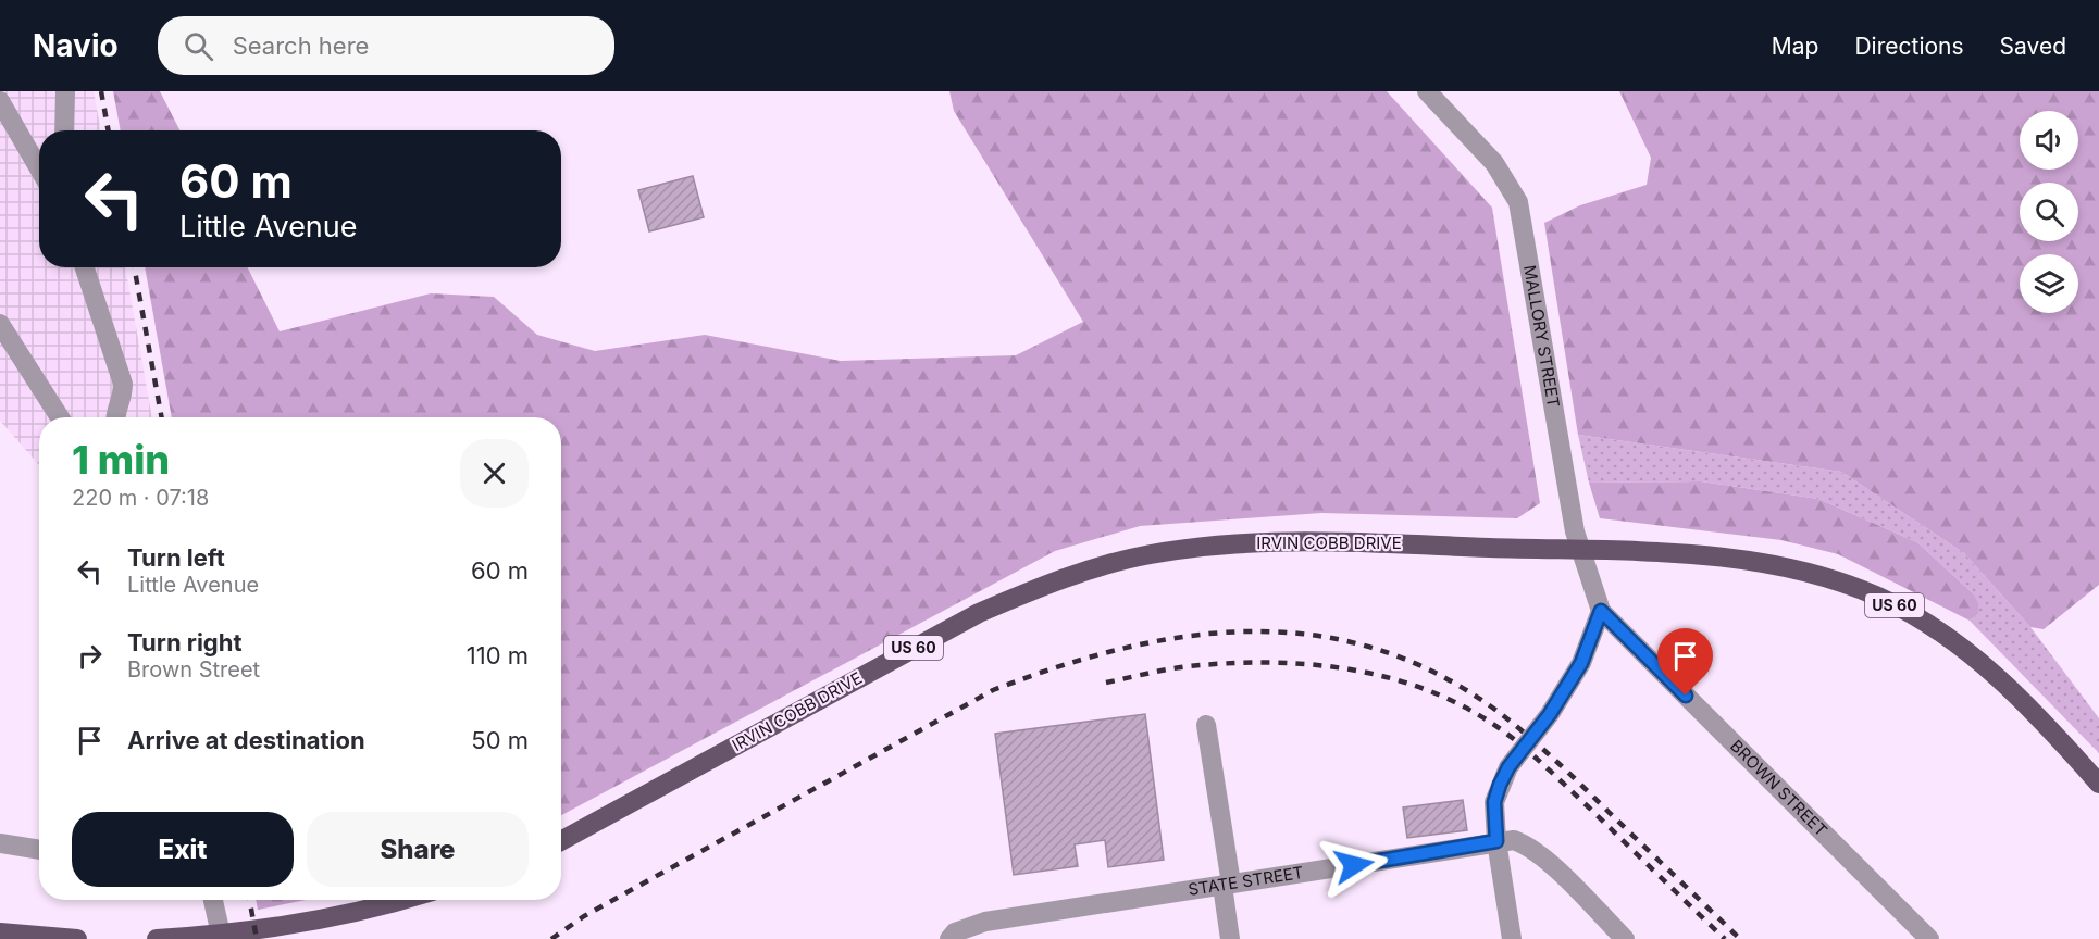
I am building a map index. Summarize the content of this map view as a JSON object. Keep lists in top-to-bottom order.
{
  "streets": {
    "main road": ["IRVIN COBB DRIVE", "US 60"],
    "street": ["MALLORY STREET", "BROWN STREET", "STATE STREET"]
  },
  "crossings": [
    ["MALLORY STREET", "BROWN STREET"]
  ],
  "page": {
    "header": "Navio",
    "search": "Search here",
    "nav": ["Map", "Directions", "Saved"],
    "turn": ["60 m", "Little Avenue"],
    "heading": ["1 min", "220 m · 07:18"],
    "list": [
      {
        "name": "Turn left",
        "note": "Little Avenue",
        "value": "60 m"
      },
      {
        "name": "Turn right",
        "note": "Brown Street",
        "value": "110 m"
      },
      {
        "name": "Arrive at destination",
        "value": "50 m"
      }
    ],
    "buttons": ["Exit", "Share"]
  }
}
